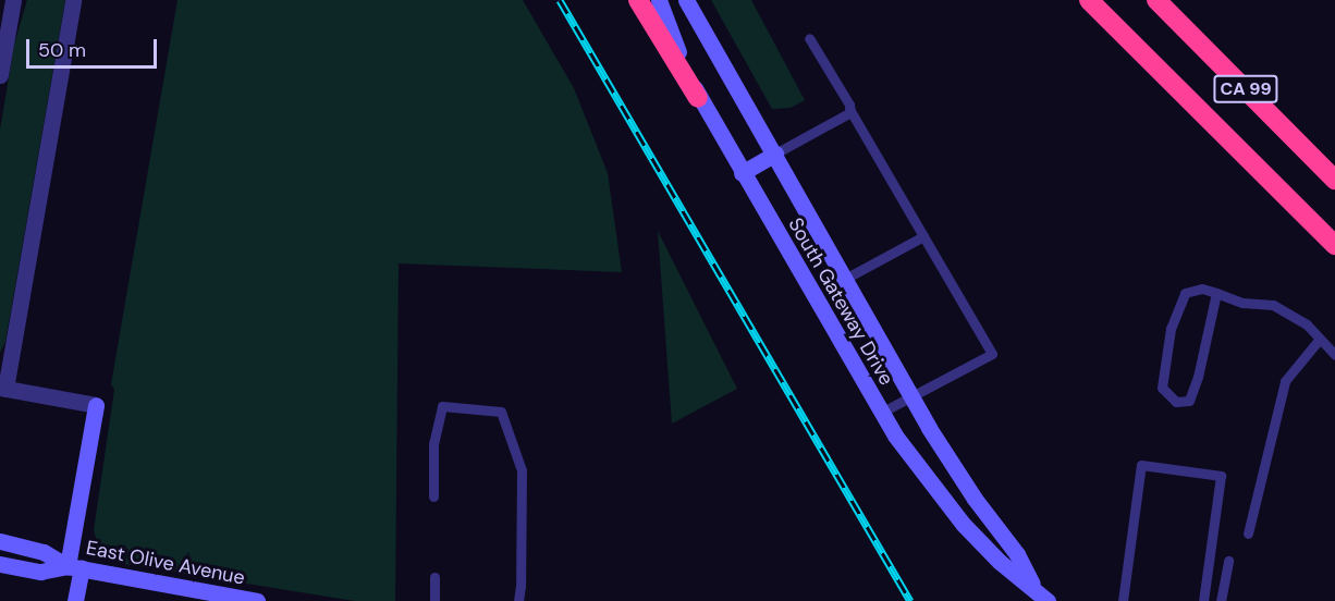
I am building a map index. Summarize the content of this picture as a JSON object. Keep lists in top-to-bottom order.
{
  "streets": {
    "highway": ["CA 99"],
    "main road": ["South Gateway Drive", "East Olive Avenue"]
  },
  "scale_bar": "50 m"
}
